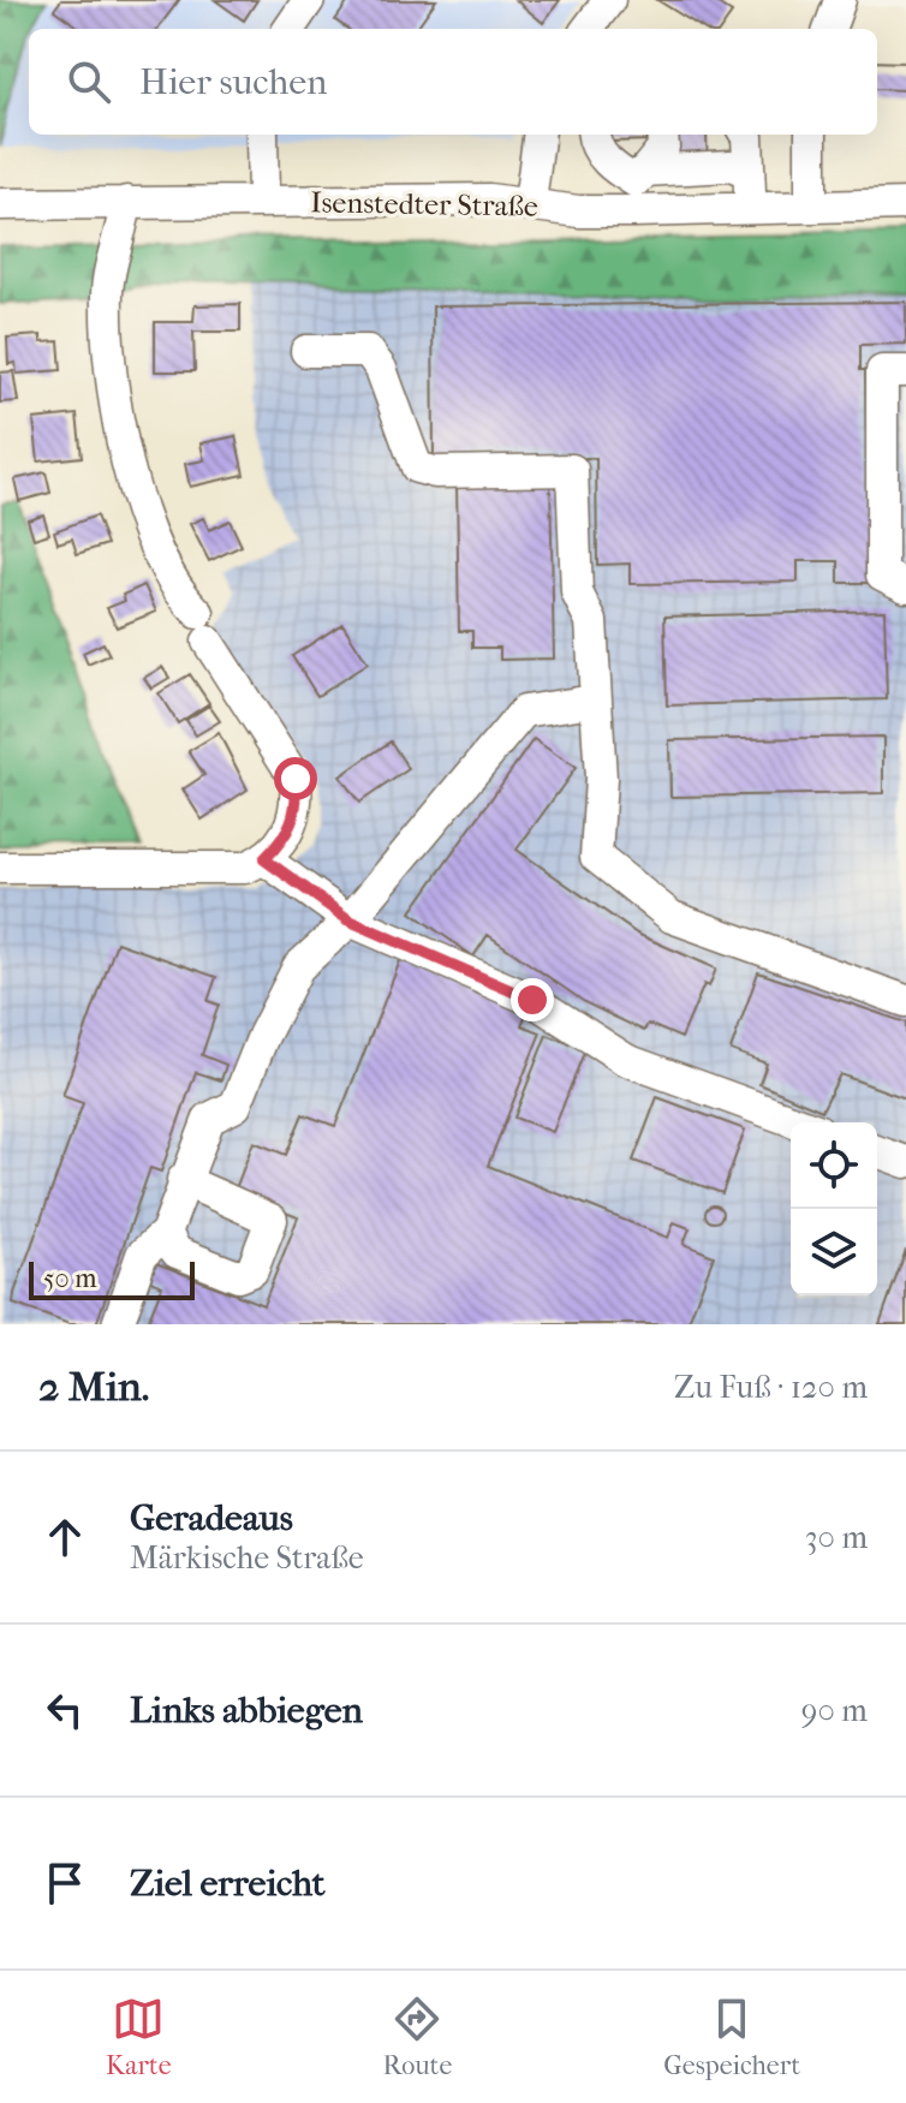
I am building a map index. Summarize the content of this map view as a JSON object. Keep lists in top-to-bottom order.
{
  "streets": {
    "street": ["Isenstedter Straße"]
  },
  "scale_bar": "50 m",
  "page": {
    "search": "Hier suchen",
    "scale": "50 m",
    "heading": ["2 Min.", "Zu Fuß · 120 m"],
    "list": [
      ["Geradeaus", "Märkische Straße", "30 m"],
      ["Links abbiegen", "90 m"],
      "Ziel erreicht"
    ],
    "nav": ["Karte", "Route", "Gespeichert"]
  }
}
